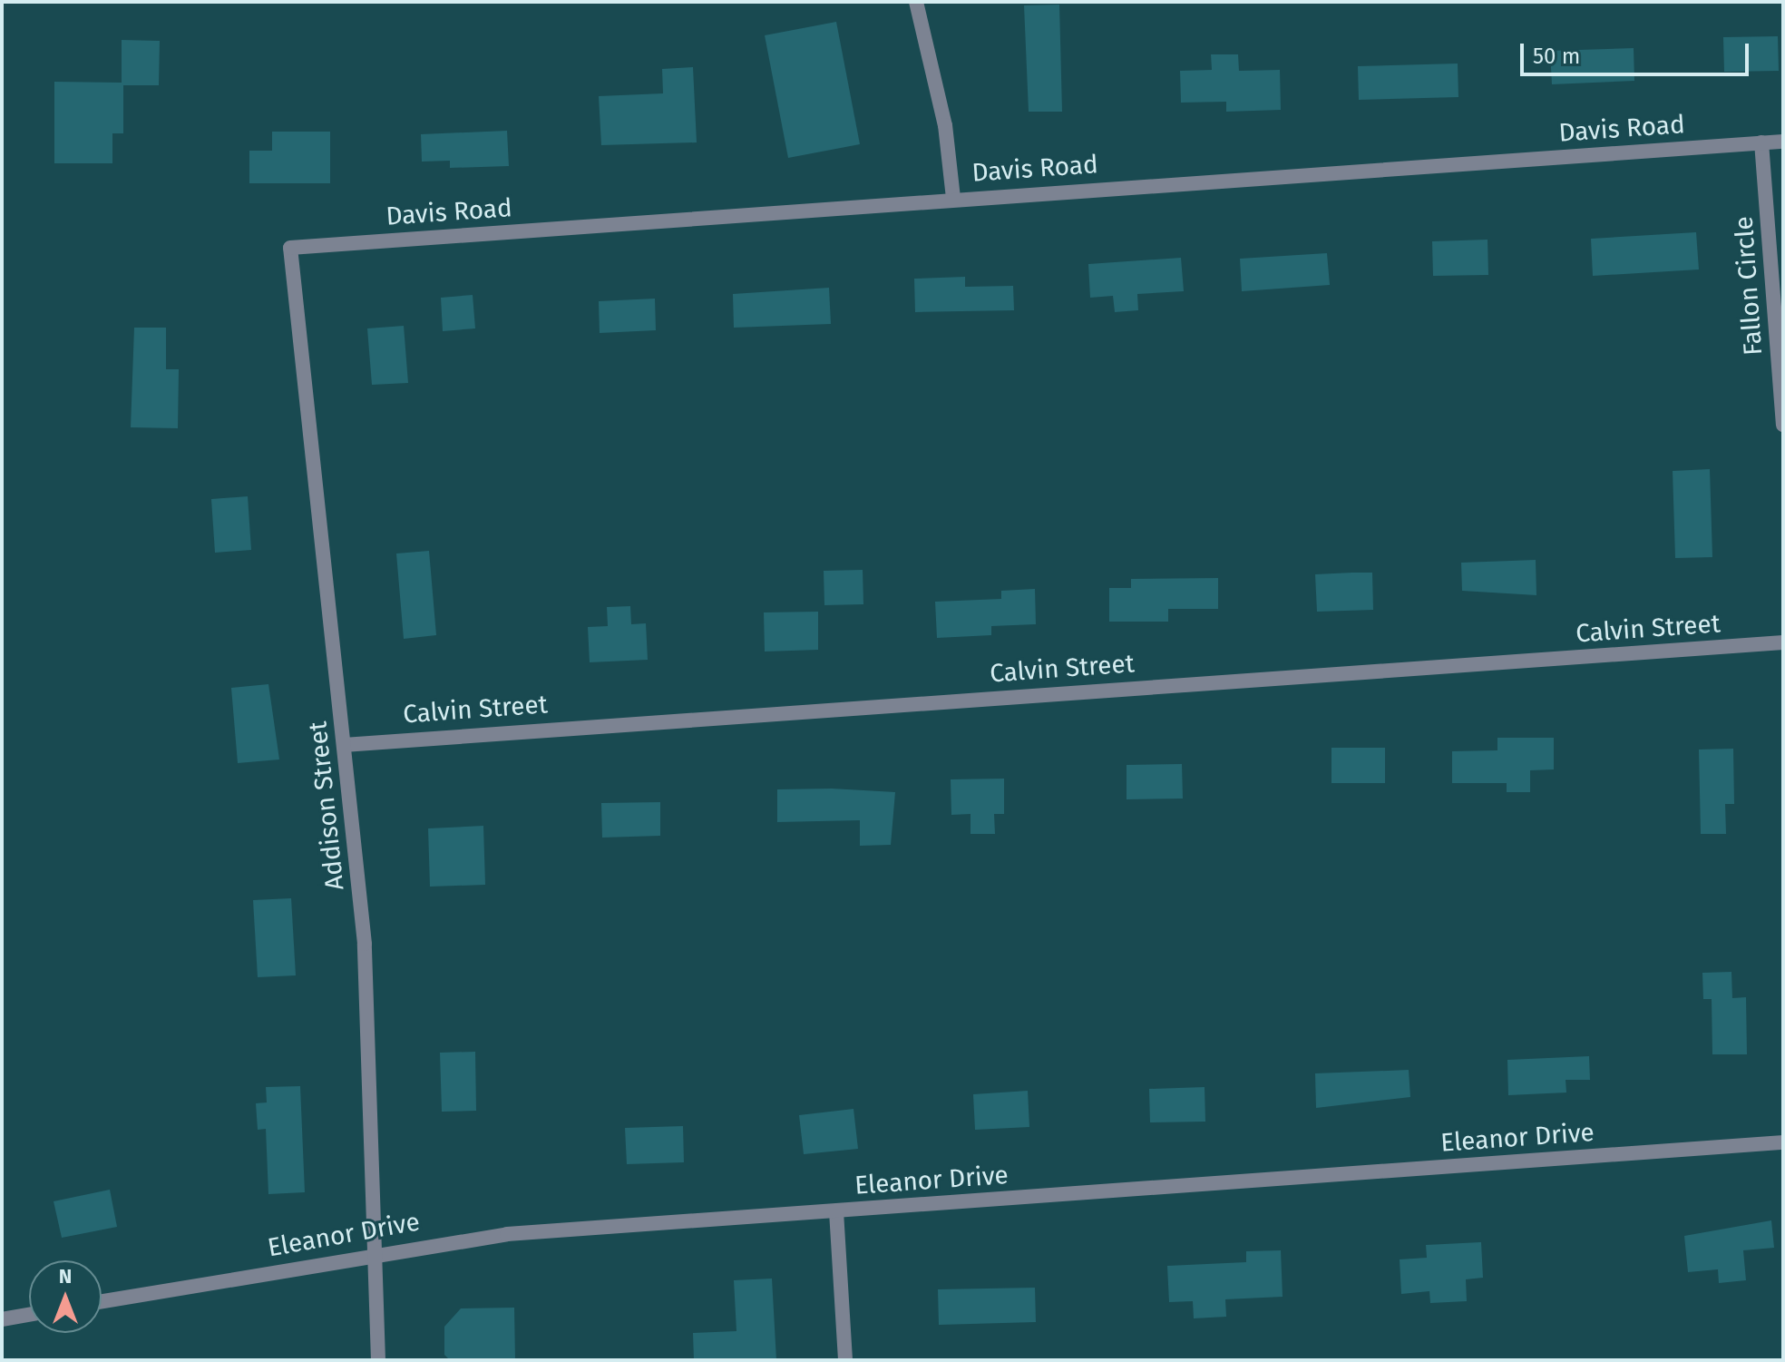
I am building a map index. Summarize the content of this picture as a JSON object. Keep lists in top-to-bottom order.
{
  "streets": {
    "street": [
      "Davis Road",
      "Fallon Circle",
      "Calvin Street",
      "Addison Street",
      "Eleanor Drive"
    ]
  },
  "crossings": [
    ["Davis Road", "Fallon Circle"],
    ["Davis Road", "Addison Street"],
    ["Calvin Street", "Addison Street"],
    ["Addison Street", "Eleanor Drive"]
  ],
  "scale_bar": "50 m",
  "north": "top"
}
